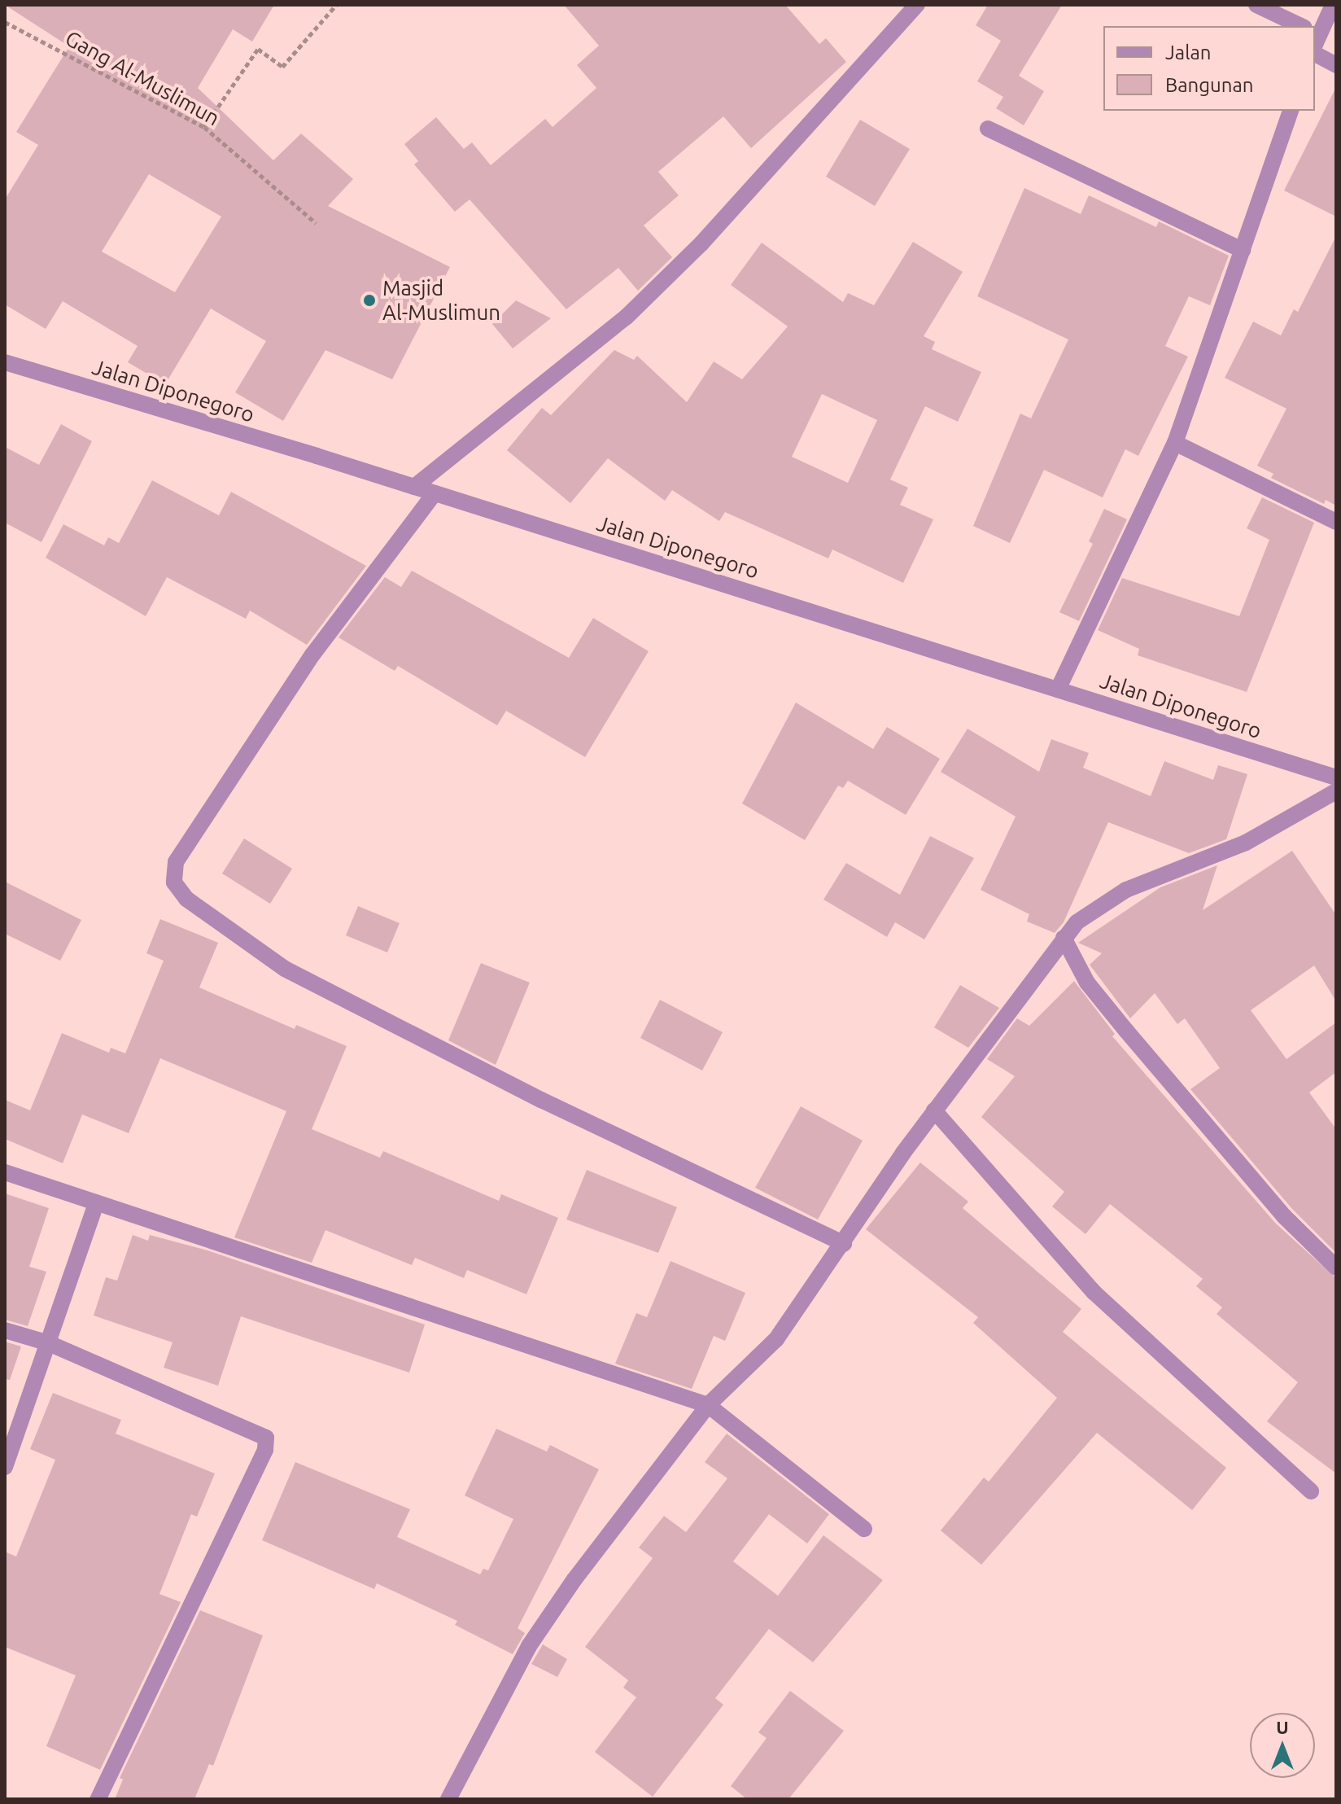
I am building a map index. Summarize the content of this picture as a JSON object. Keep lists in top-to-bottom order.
{
  "streets": {
    "street": ["Jalan Diponegoro"],
    "path": ["Gang Al-Muslimun"]
  },
  "places": ["Masjid Al-Muslimun"],
  "legend": ["Jalan", "Bangunan"],
  "north": "top"
}
